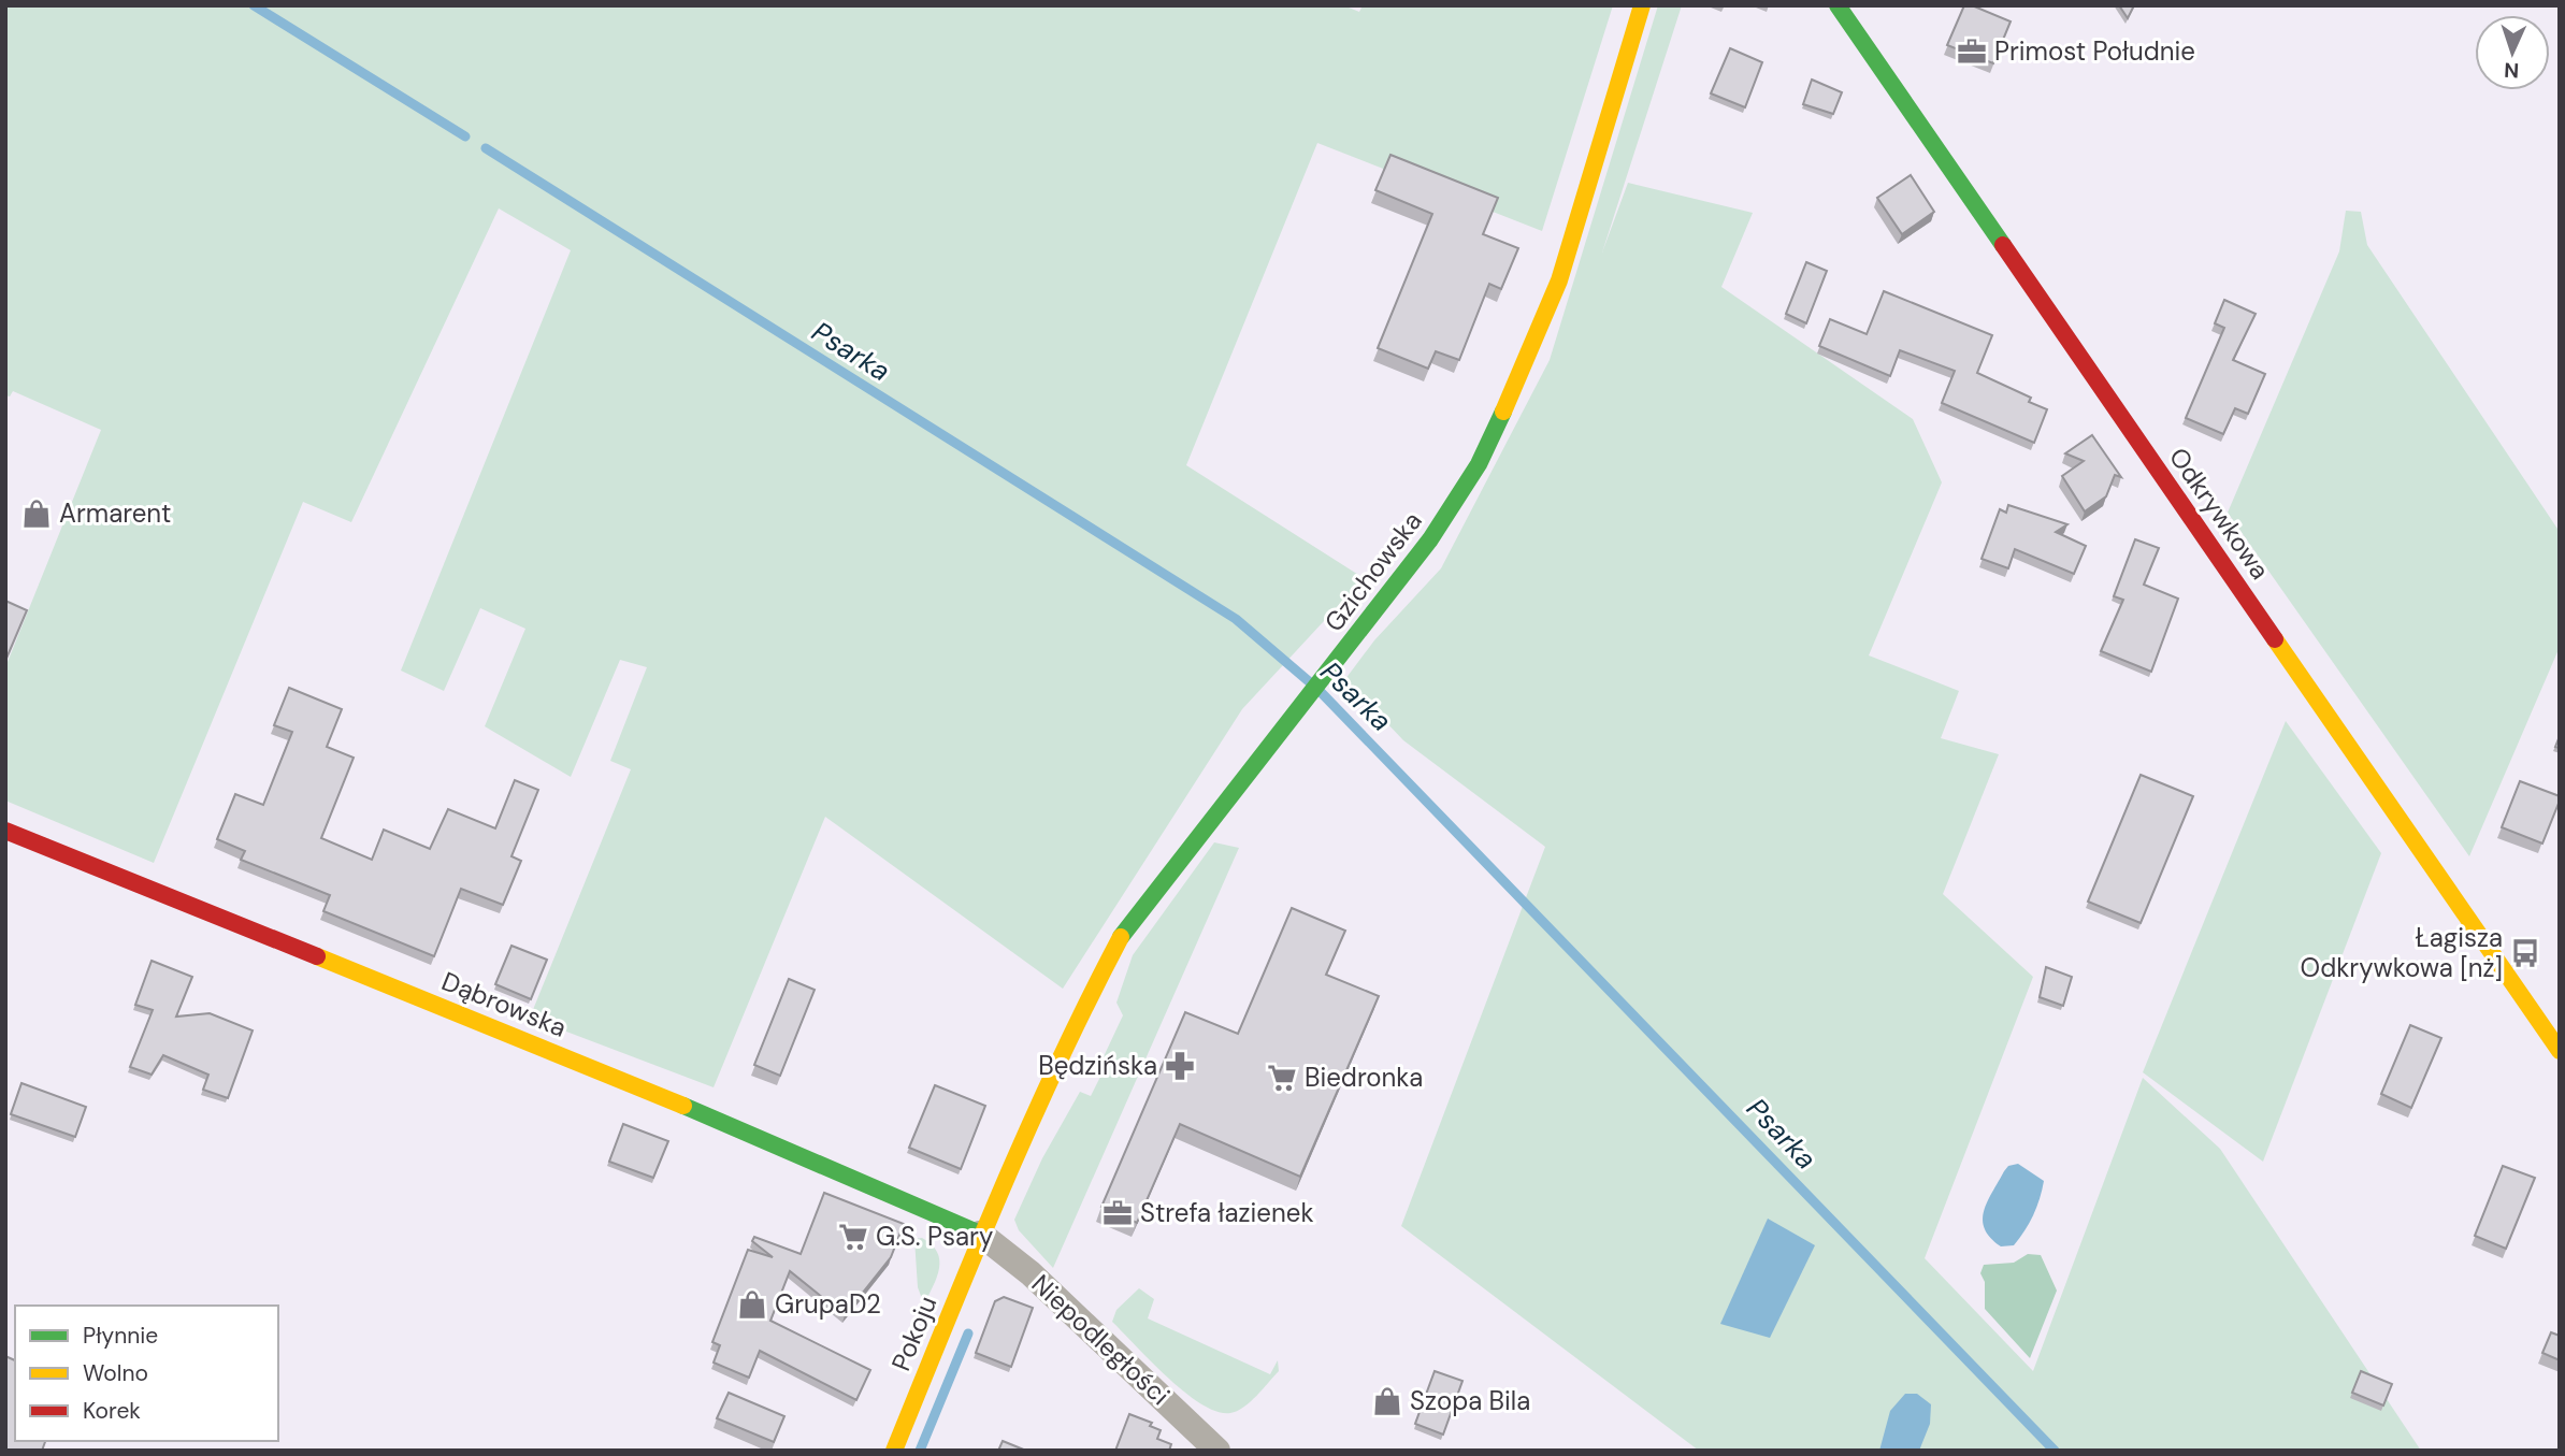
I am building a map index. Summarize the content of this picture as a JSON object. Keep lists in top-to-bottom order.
{
  "streets": {
    "street": [
      "Odkrywkowa",
      "Gzichowska",
      "Dąbrowska",
      "Pokoju",
      "Niepodległości"
    ]
  },
  "crossings": [
    ["Gzichowska", "Dąbrowska"],
    ["Gzichowska", "Pokoju"],
    ["Gzichowska", "Niepodległości"],
    ["Dąbrowska", "Pokoju"],
    ["Dąbrowska", "Niepodległości"],
    ["Pokoju", "Niepodległości"]
  ],
  "water": ["Psarka"],
  "places": {
    "office": ["Primost Południe", "Strefa łazienek"],
    "shop": ["Armarent", "GrupaD2", "Szopa Bila"],
    "bus stop": ["Łagisza Odkrywkowa [nż]"],
    "pharmacy": ["Będzińska"],
    "supermarket": ["Biedronka", "G.S. Psary"]
  },
  "legend": ["Płynnie", "Wolno", "Korek"],
  "north": "bottom"
}
